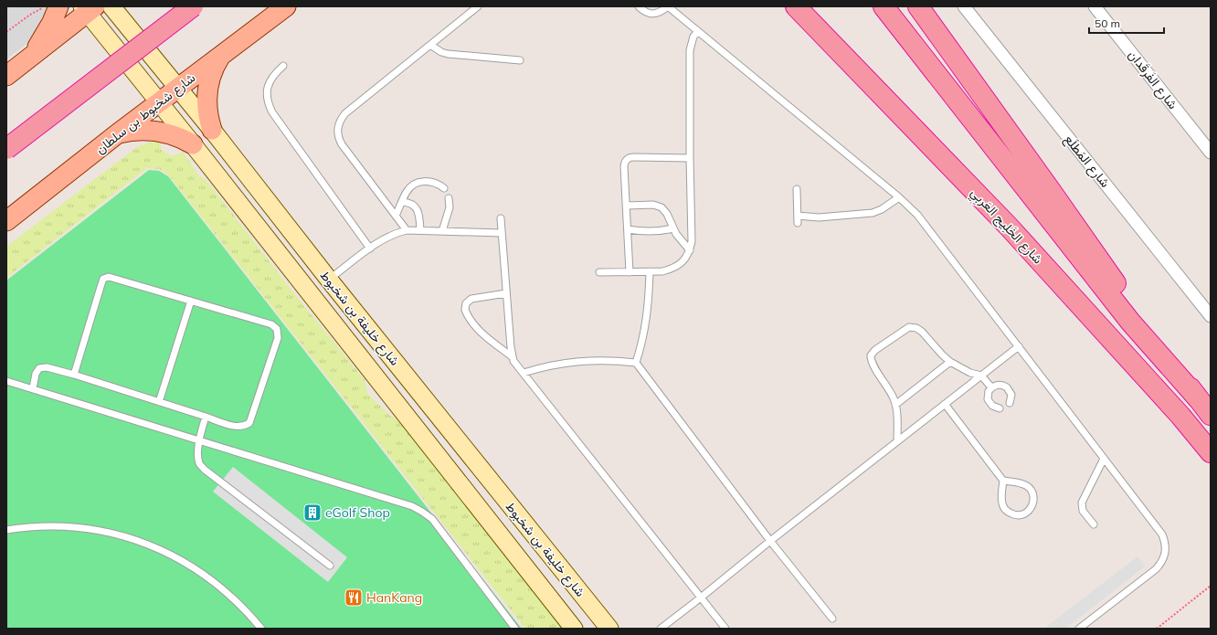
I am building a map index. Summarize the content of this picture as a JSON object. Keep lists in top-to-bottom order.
{
  "streets": {
    "highway": ["شارع الخَلِيج العَربِي"],
    "main road": ["شارع شخبوط بن سلطان", "شارع خليفة بن شخبوط"],
    "street": ["شارع الفَرقَدان", "شارع المَطلَع"]
  },
  "crossings": [
    ["شارع شخبوط بن سلطان", "شارع خليفة بن شخبوط"]
  ],
  "places": {
    "building": ["eGolf Shop"],
    "restaurant": ["HanKang"]
  },
  "scale_bar": "50 m"
}
